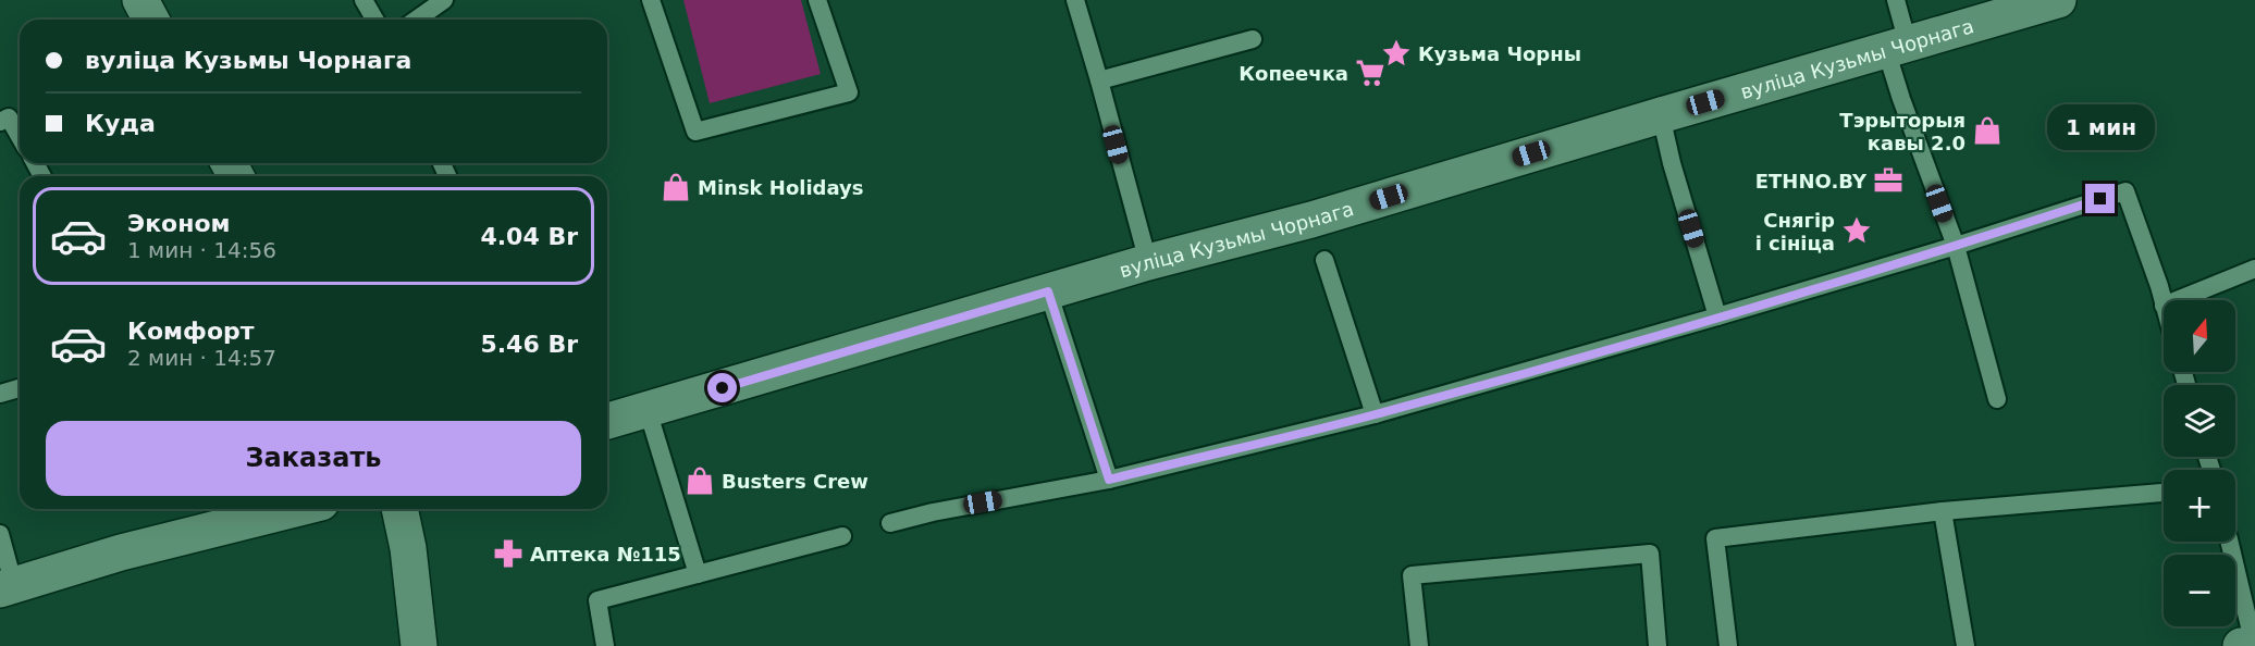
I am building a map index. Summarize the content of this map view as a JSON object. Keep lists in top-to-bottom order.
{
  "streets": {
    "main road": ["вуліца Кузьмы Чорнага"]
  },
  "places": {
    "place": ["Кузьма Чорны", "Снягір і сініца"],
    "supermarket": ["Копеечка"],
    "shop": ["Тэрыторыя кавы 2.0", "Minsk Holidays", "Busters Crew"],
    "office": ["ETHNO.BY"],
    "pharmacy": ["Аптека №115"]
  },
  "north": "top",
  "page": {
    "banner": ["вуліца Кузьмы Чорнага", "Куда"],
    "bubble": "1 мин",
    "list": [
      {
        "name": "Эконом",
        "note": "1 мин · 14:56",
        "value": "4.04 Br"
      },
      {
        "name": "Комфорт",
        "note": "2 мин · 14:57",
        "value": "5.46 Br"
      }
    ],
    "map_buttons": ["+", "−"],
    "buttons": "Заказать"
  }
}
